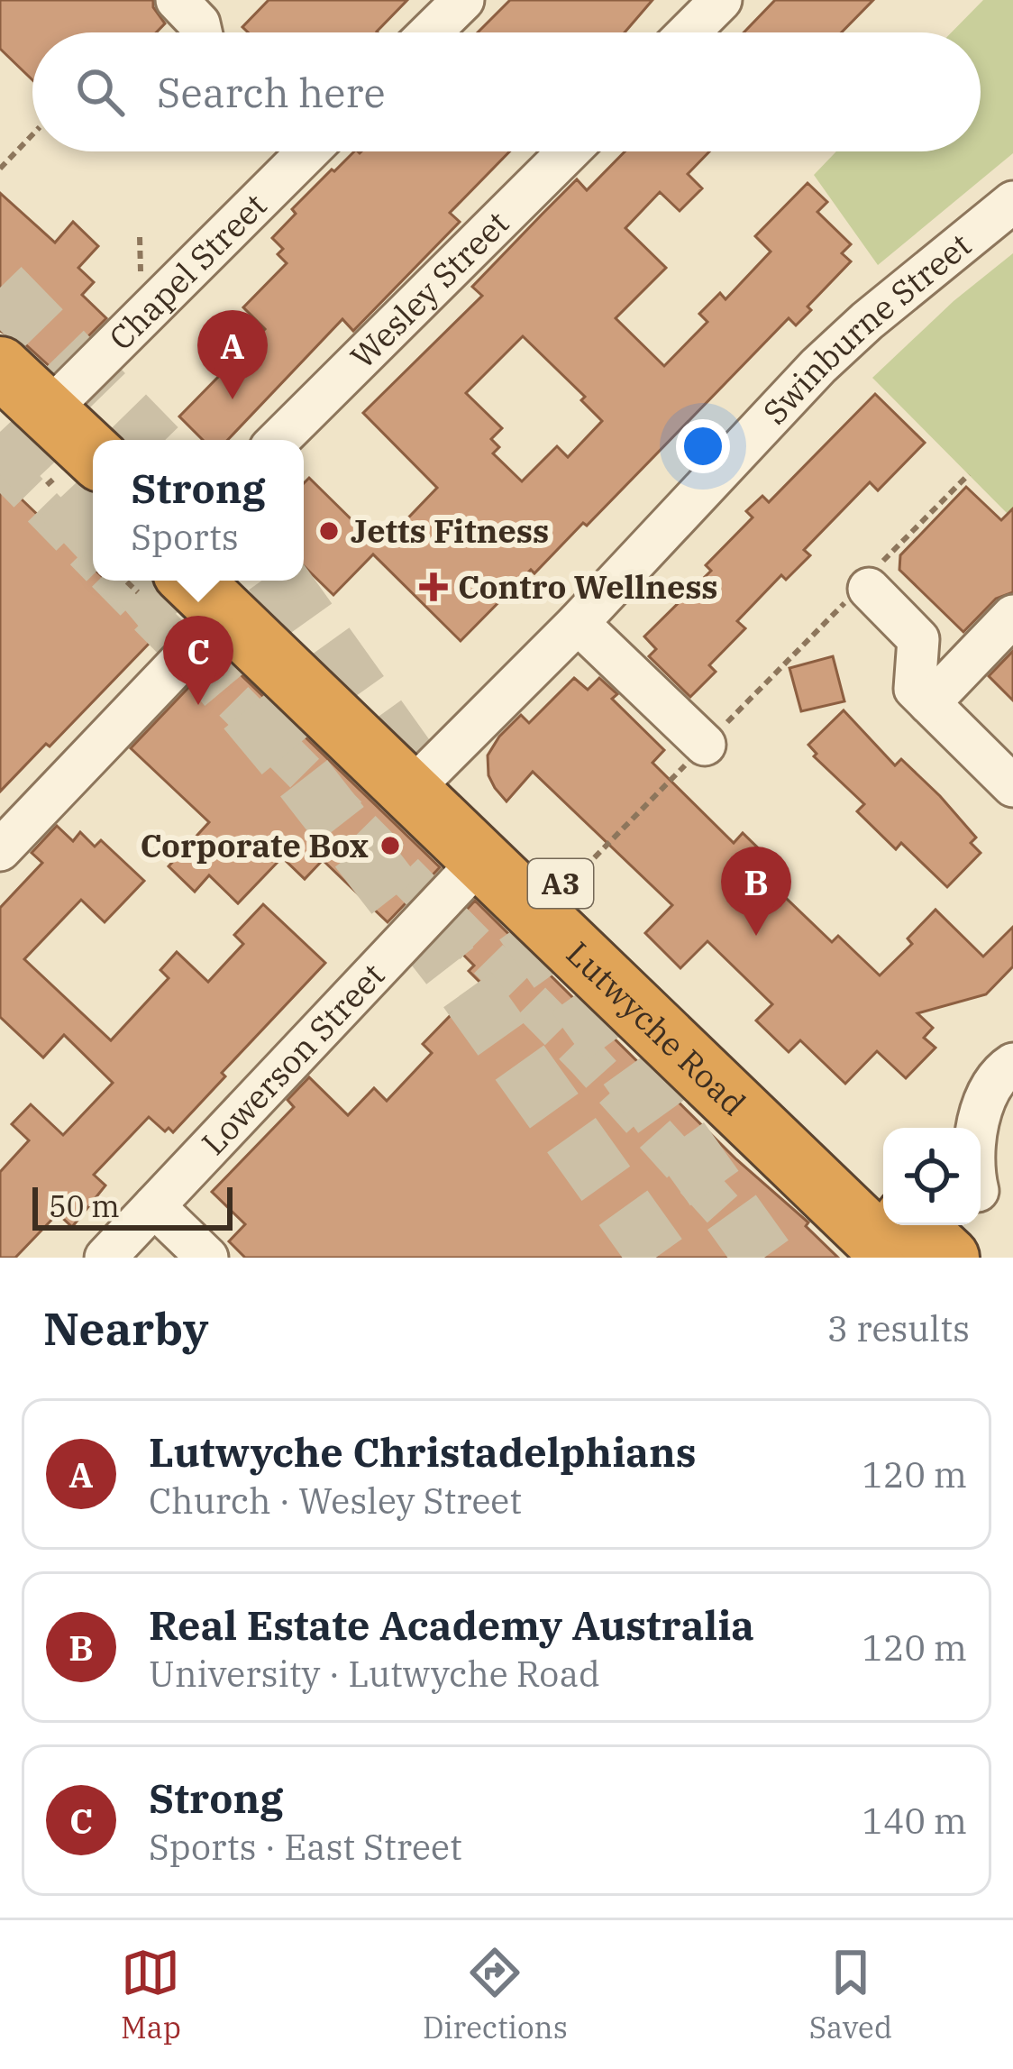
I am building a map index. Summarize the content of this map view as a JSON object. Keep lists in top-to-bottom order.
{
  "streets": {
    "highway": ["A3", "Lutwyche Road"],
    "street": [
      "Chapel Street",
      "Wesley Street",
      "Swinburne Street",
      "Lowerson Street"
    ]
  },
  "crossings": [
    ["Swinburne Street", "Lutwyche Road"],
    ["Lutwyche Road", "Lowerson Street"]
  ],
  "places": {
    "other": ["Jetts Fitness", "Corporate Box"],
    "health": ["Contro Wellness"]
  },
  "scale_bar": "50 m",
  "page": {
    "search": "Search here",
    "pins": ["A", "C", "B"],
    "popup": ["Strong", "Sports"],
    "scale": "50 m",
    "heading": ["Nearby", "3 results"],
    "list": [
      {
        "mark": "A",
        "name": "Lutwyche Christadelphians",
        "note": "Church · Wesley Street",
        "value": "120 m"
      },
      {
        "mark": "B",
        "name": "Real Estate Academy Australia",
        "note": "University · Lutwyche Road",
        "value": "120 m"
      },
      {
        "mark": "C",
        "name": "Strong",
        "note": "Sports · East Street",
        "value": "140 m"
      }
    ],
    "nav": ["Map", "Directions", "Saved"]
  }
}
